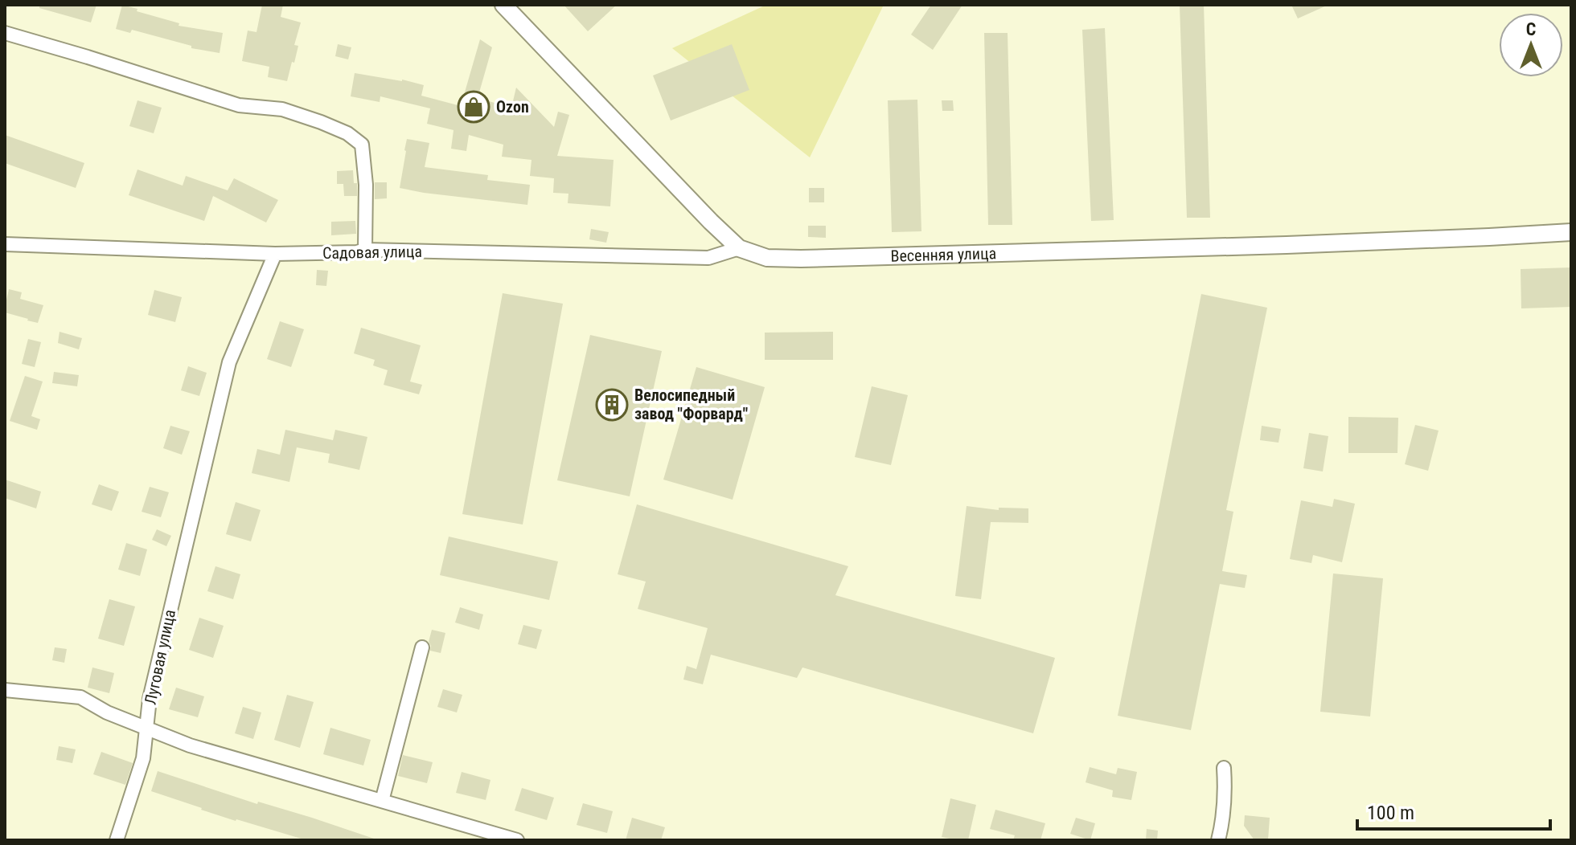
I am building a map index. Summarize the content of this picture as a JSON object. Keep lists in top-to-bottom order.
{
  "streets": {
    "street": ["Садовая улица", "Весенняя улица", "Луговая улица"]
  },
  "crossings": [
    ["Садовая улица", "Весенняя улица"],
    ["Садовая улица", "Луговая улица"]
  ],
  "places": {
    "shop": ["Ozon"],
    "building": ["Велосипедный завод \"Форвард\""]
  },
  "scale_bar": "100 m",
  "north": "top"
}
